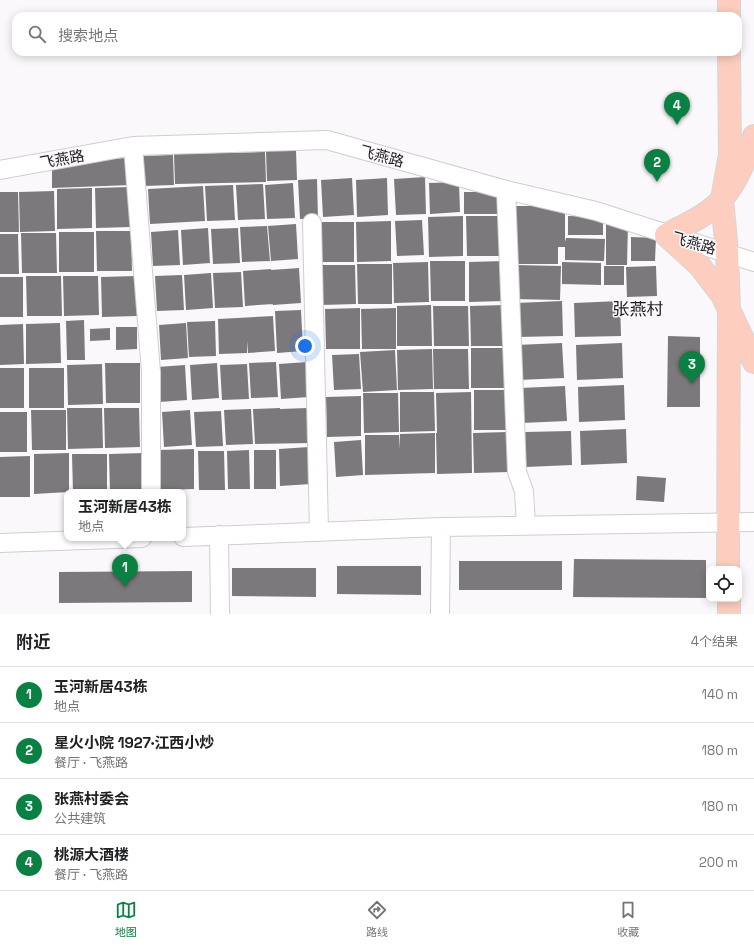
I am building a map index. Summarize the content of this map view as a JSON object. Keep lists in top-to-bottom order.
{
  "streets": {
    "street": ["飞燕路"]
  },
  "districts": ["张燕村"],
  "page": {
    "search": "搜索地点",
    "pins": [
      "4",
      "2",
      "3",
      "1"
    ],
    "popup": ["玉河新居43栋", "地点"],
    "heading": ["附近", "4个结果"],
    "list": [
      {
        "mark": "1",
        "name": "玉河新居43栋",
        "note": "地点",
        "value": "140 m"
      },
      {
        "mark": "2",
        "name": "星火小院 1927·江西小炒",
        "note": "餐厅 · 飞燕路",
        "value": "180 m"
      },
      {
        "mark": "3",
        "name": "张燕村委会",
        "note": "公共建筑",
        "value": "180 m"
      },
      {
        "mark": "4",
        "name": "桃源大酒楼",
        "note": "餐厅 · 飞燕路",
        "value": "200 m"
      }
    ],
    "nav": ["地图", "路线", "收藏"]
  }
}
